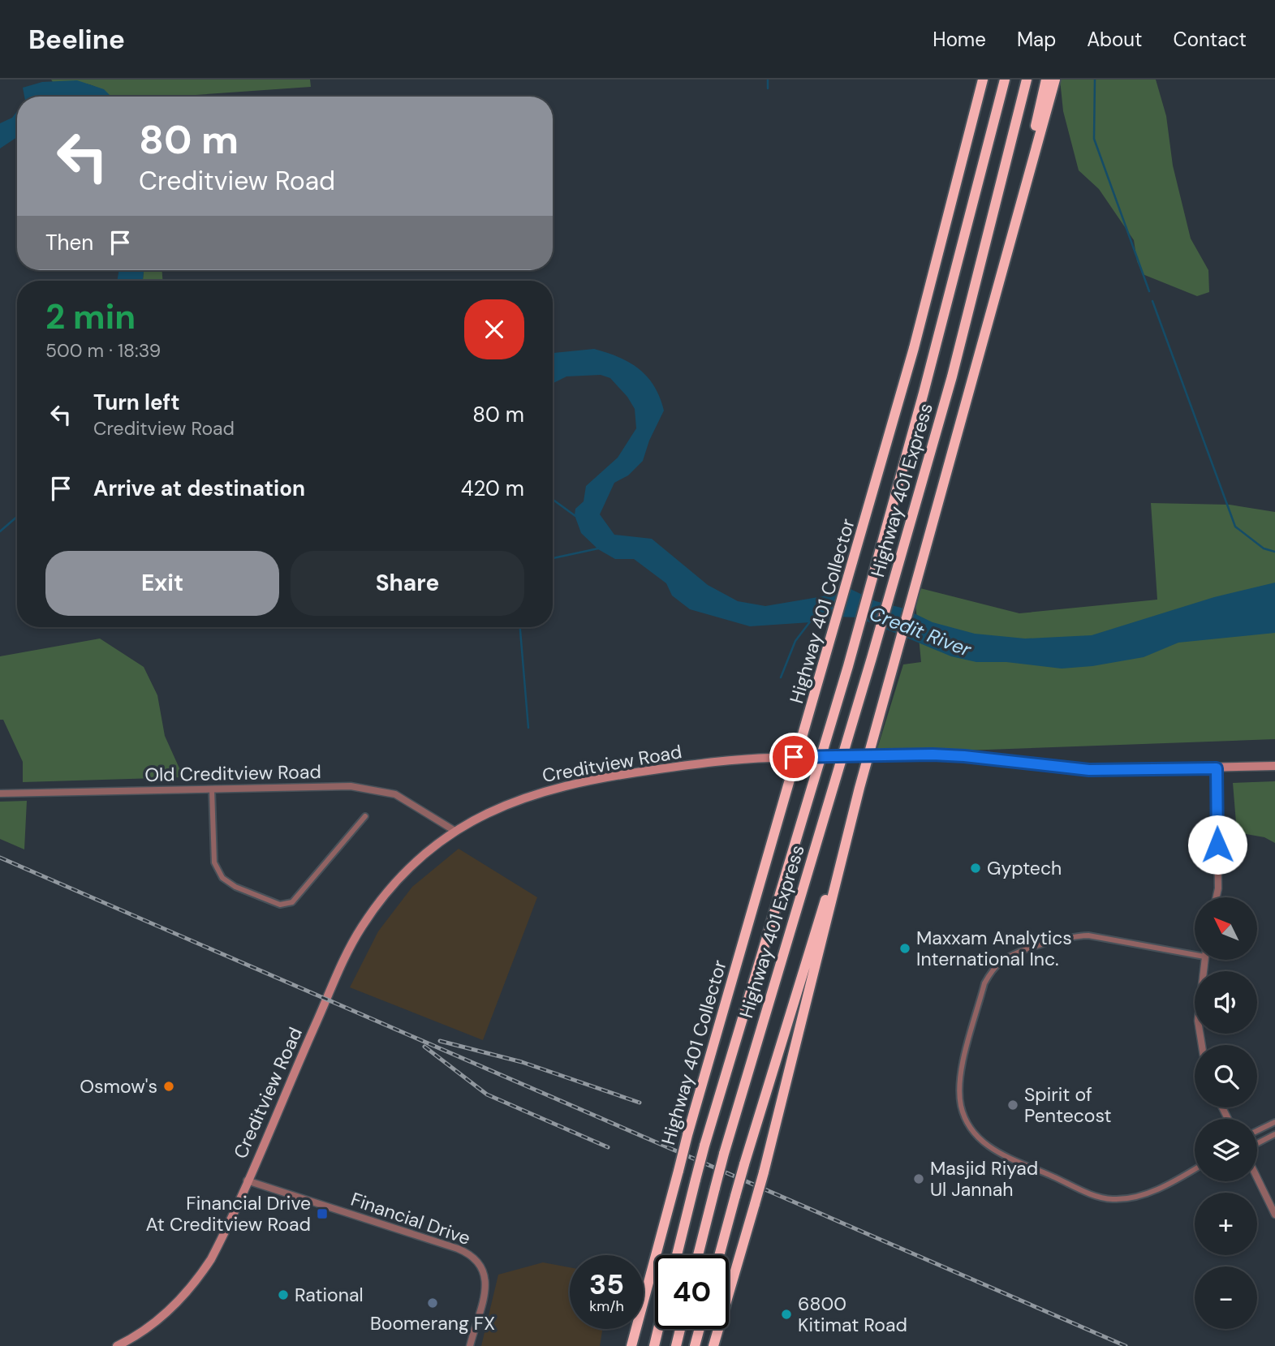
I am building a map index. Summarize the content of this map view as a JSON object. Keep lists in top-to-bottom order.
{
  "streets": {
    "highway": ["Highway 401 Express", "Highway 401 Collector"],
    "main road": ["Creditview Road"],
    "street": ["Old Creditview Road", "Financial Drive"]
  },
  "crossings": [
    ["Creditview Road", "Old Creditview Road"],
    ["Creditview Road", "Financial Drive"]
  ],
  "water": ["Credit River"],
  "places": {
    "other": [
      "Gyptech",
      "Maxxam Analytics International Inc.",
      "Osmow's",
      "Spirit of Pentecost",
      "Masjid Riyad Ul Jannah",
      "Rational",
      "Boomerang FX",
      "6800 Kitimat Road"
    ],
    "transit": ["Financial Drive At Creditview Road"]
  },
  "north": "top left",
  "page": {
    "header": "Beeline",
    "nav": [
      "Home",
      "Map",
      "About",
      "Contact"
    ],
    "turn": ["80 m", "Creditview Road"],
    "then": "Then",
    "heading": ["2 min", "500 m · 18:39"],
    "list": [
      {
        "name": "Turn left",
        "note": "Creditview Road",
        "value": "80 m"
      },
      {
        "name": "Arrive at destination",
        "value": "420 m"
      }
    ],
    "buttons": ["Exit", "Share"],
    "map_buttons": ["+", "−"],
    "speed": "35 km/h",
    "limit": "40"
  }
}
